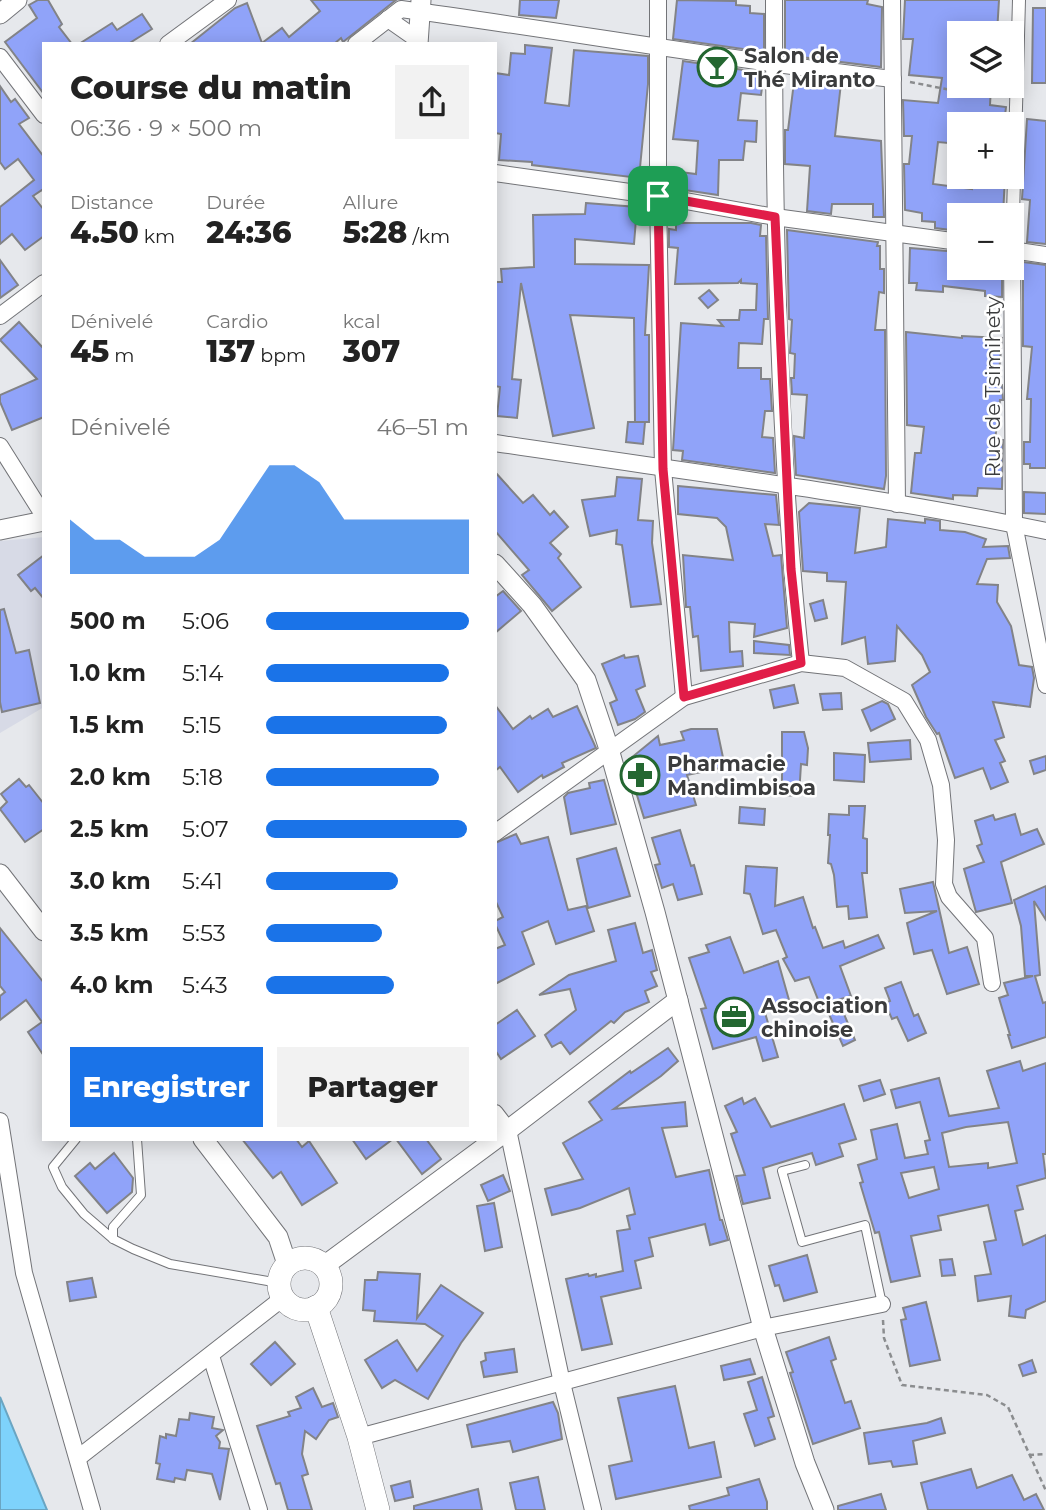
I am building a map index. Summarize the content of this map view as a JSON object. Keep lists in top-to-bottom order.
{
  "streets": {
    "street": ["Rue de Tsimihety"]
  },
  "places": {
    "bar": ["Salon de Thé Miranto"],
    "pharmacy": ["Pharmacie Mandimbisoa"],
    "office": ["Association chinoise"]
  },
  "page": {
    "map_buttons": ["+", "−"],
    "heading": ["Course du matin", "06:36 · 9 × 500 m"],
    "stats": [
      ["Distance", "4.50 km"],
      ["Durée", "24:36"],
      ["Allure", "5:28 /km"],
      ["Dénivelé", "45 m"],
      ["Cardio", "137 bpm"],
      ["kcal", "307"]
    ],
    "chart": ["Dénivelé", "46–51 m"],
    "list": [
      {
        "name": "500 m",
        "note": "5:06"
      },
      {
        "name": "1.0 km",
        "note": "5:14"
      },
      {
        "name": "1.5 km",
        "note": "5:15"
      },
      {
        "name": "2.0 km",
        "note": "5:18"
      },
      {
        "name": "2.5 km",
        "note": "5:07"
      },
      {
        "name": "3.0 km",
        "note": "5:41"
      },
      {
        "name": "3.5 km",
        "note": "5:53"
      },
      {
        "name": "4.0 km",
        "note": "5:43"
      }
    ],
    "buttons": ["Enregistrer", "Partager"]
  }
}
